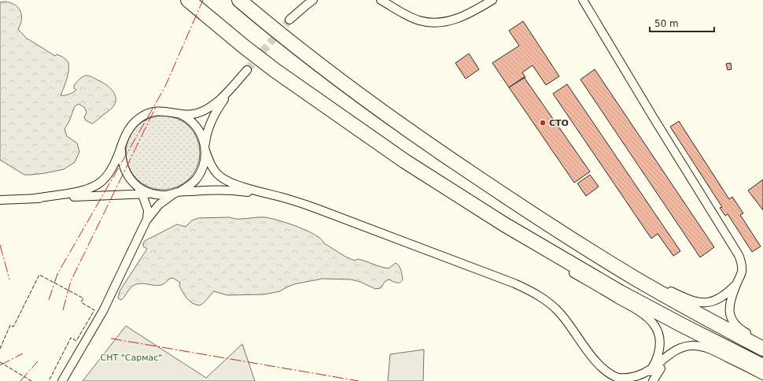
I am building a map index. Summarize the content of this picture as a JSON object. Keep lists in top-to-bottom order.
{
  "parks": ["СНТ \"Сармас\""],
  "places": ["СТО"],
  "scale_bar": "50 m"
}
